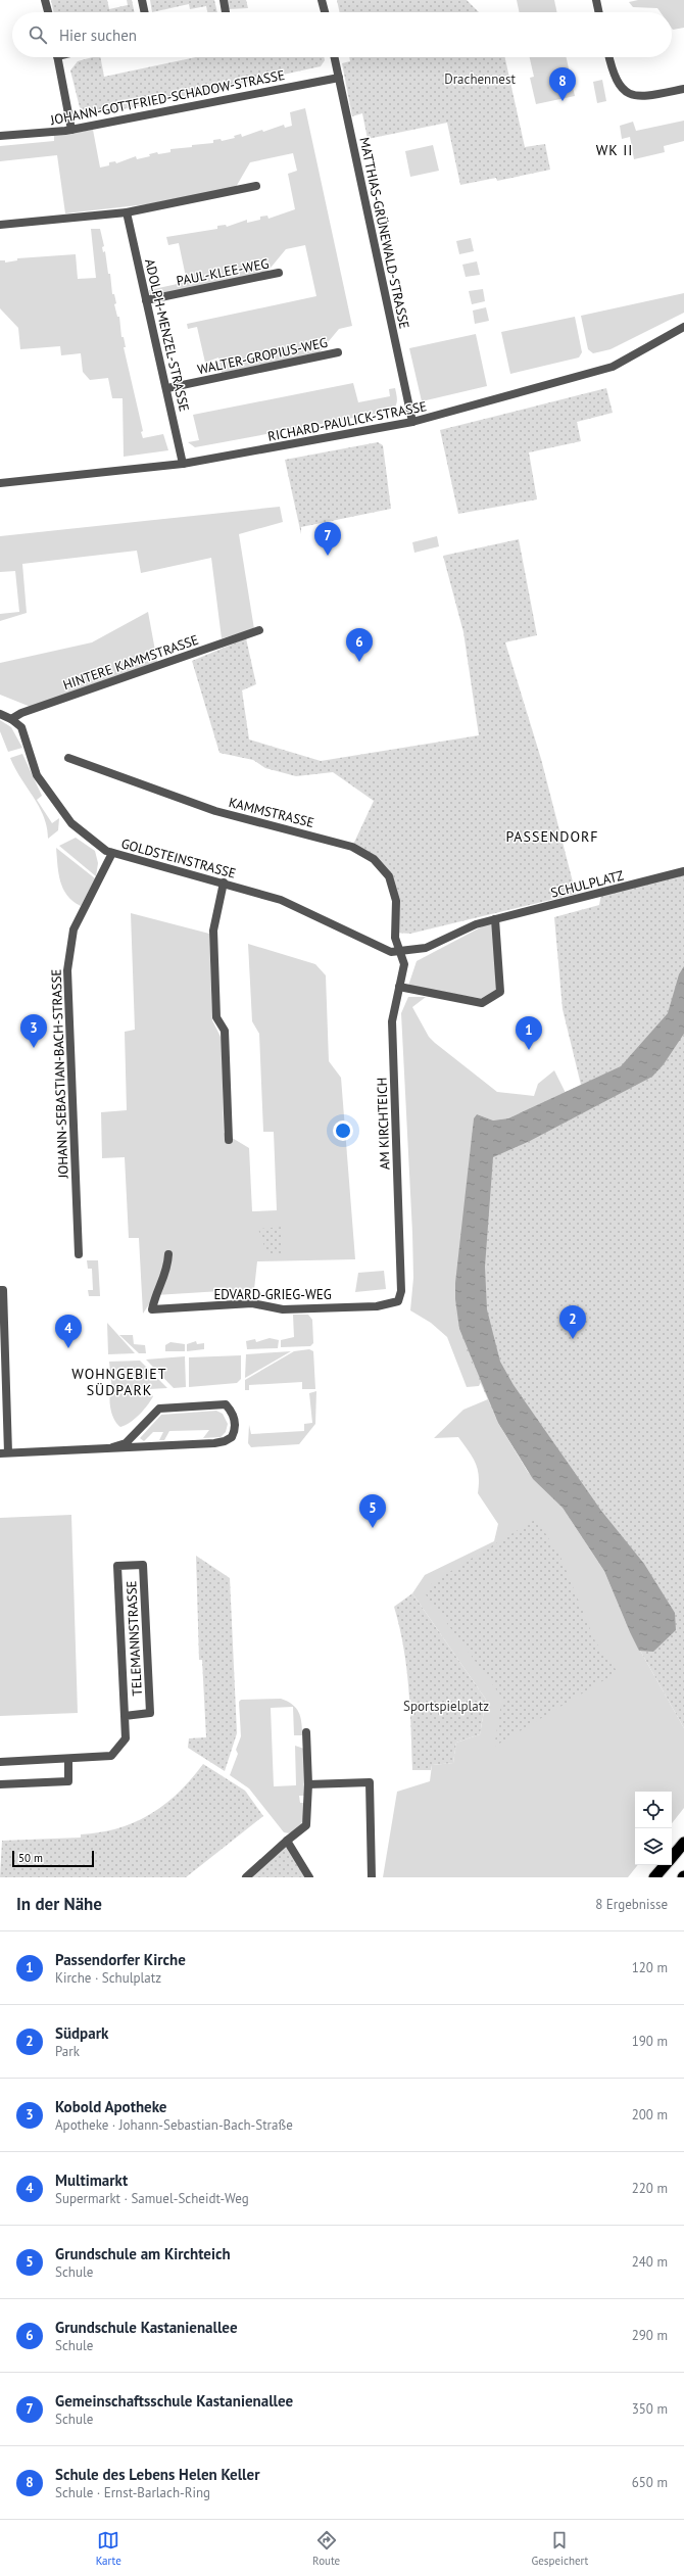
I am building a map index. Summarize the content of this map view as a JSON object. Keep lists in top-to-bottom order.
{
  "streets": {
    "street": [
      "JOHANN-GOTTFRIED-SCHADOW-STRASSE",
      "MATTHIAS-GRÜNEWALD-STRASSE",
      "PAUL-KLEE-WEG",
      "ADOLPH-MENZEL-STRASSE",
      "WALTER-GROPIUS-WEG",
      "RICHARD-PAULICK-STRASSE",
      "HINTERE KAMMSTRASSE",
      "KAMMSTRASSE",
      "GOLDSTEINSTRASSE",
      "SCHULPLATZ",
      "JOHANN-SEBASTIAN-BACH-STRASSE",
      "AM KIRCHTEICH",
      "EDVARD-GRIEG-WEG",
      "TELEMANNSTRASSE"
    ]
  },
  "crossings": [
    ["JOHANN-GOTTFRIED-SCHADOW-STRASSE", "MATTHIAS-GRÜNEWALD-STRASSE"],
    ["MATTHIAS-GRÜNEWALD-STRASSE", "RICHARD-PAULICK-STRASSE"],
    ["PAUL-KLEE-WEG", "ADOLPH-MENZEL-STRASSE"],
    ["ADOLPH-MENZEL-STRASSE", "WALTER-GROPIUS-WEG"],
    ["ADOLPH-MENZEL-STRASSE", "RICHARD-PAULICK-STRASSE"],
    ["HINTERE KAMMSTRASSE", "GOLDSTEINSTRASSE"],
    ["KAMMSTRASSE", "GOLDSTEINSTRASSE"],
    ["KAMMSTRASSE", "SCHULPLATZ"],
    ["KAMMSTRASSE", "AM KIRCHTEICH"],
    ["GOLDSTEINSTRASSE", "SCHULPLATZ"],
    ["GOLDSTEINSTRASSE", "JOHANN-SEBASTIAN-BACH-STRASSE"],
    ["GOLDSTEINSTRASSE", "AM KIRCHTEICH"],
    ["SCHULPLATZ", "AM KIRCHTEICH"],
    ["AM KIRCHTEICH", "EDVARD-GRIEG-WEG"]
  ],
  "districts": ["WK II", "PASSENDORF", "WOHNGEBIET SÜDPARK"],
  "parks": ["Drachennest", "Sportspielplatz"],
  "scale_bar": "50 m",
  "page": {
    "search": "Hier suchen",
    "pins": [
      "8",
      "7",
      "6",
      "3",
      "1",
      "2",
      "4",
      "5"
    ],
    "scale": "50 m",
    "heading": ["In der Nähe", "8 Ergebnisse"],
    "list": [
      {
        "mark": "1",
        "name": "Passendorfer Kirche",
        "note": "Kirche · Schulplatz",
        "value": "120 m"
      },
      {
        "mark": "2",
        "name": "Südpark",
        "note": "Park",
        "value": "190 m"
      },
      {
        "mark": "3",
        "name": "Kobold Apotheke",
        "note": "Apotheke · Johann-Sebastian-Bach-Straße",
        "value": "200 m"
      },
      {
        "mark": "4",
        "name": "Multimarkt",
        "note": "Supermarkt · Samuel-Scheidt-Weg",
        "value": "220 m"
      },
      {
        "mark": "5",
        "name": "Grundschule am Kirchteich",
        "note": "Schule",
        "value": "240 m"
      },
      {
        "mark": "6",
        "name": "Grundschule Kastanienallee",
        "note": "Schule",
        "value": "290 m"
      },
      {
        "mark": "7",
        "name": "Gemeinschaftsschule Kastanienallee",
        "note": "Schule",
        "value": "350 m"
      },
      {
        "mark": "8",
        "name": "Schule des Lebens Helen Keller",
        "note": "Schule · Ernst-Barlach-Ring",
        "value": "650 m"
      }
    ],
    "nav": ["Karte", "Route", "Gespeichert"]
  }
}
